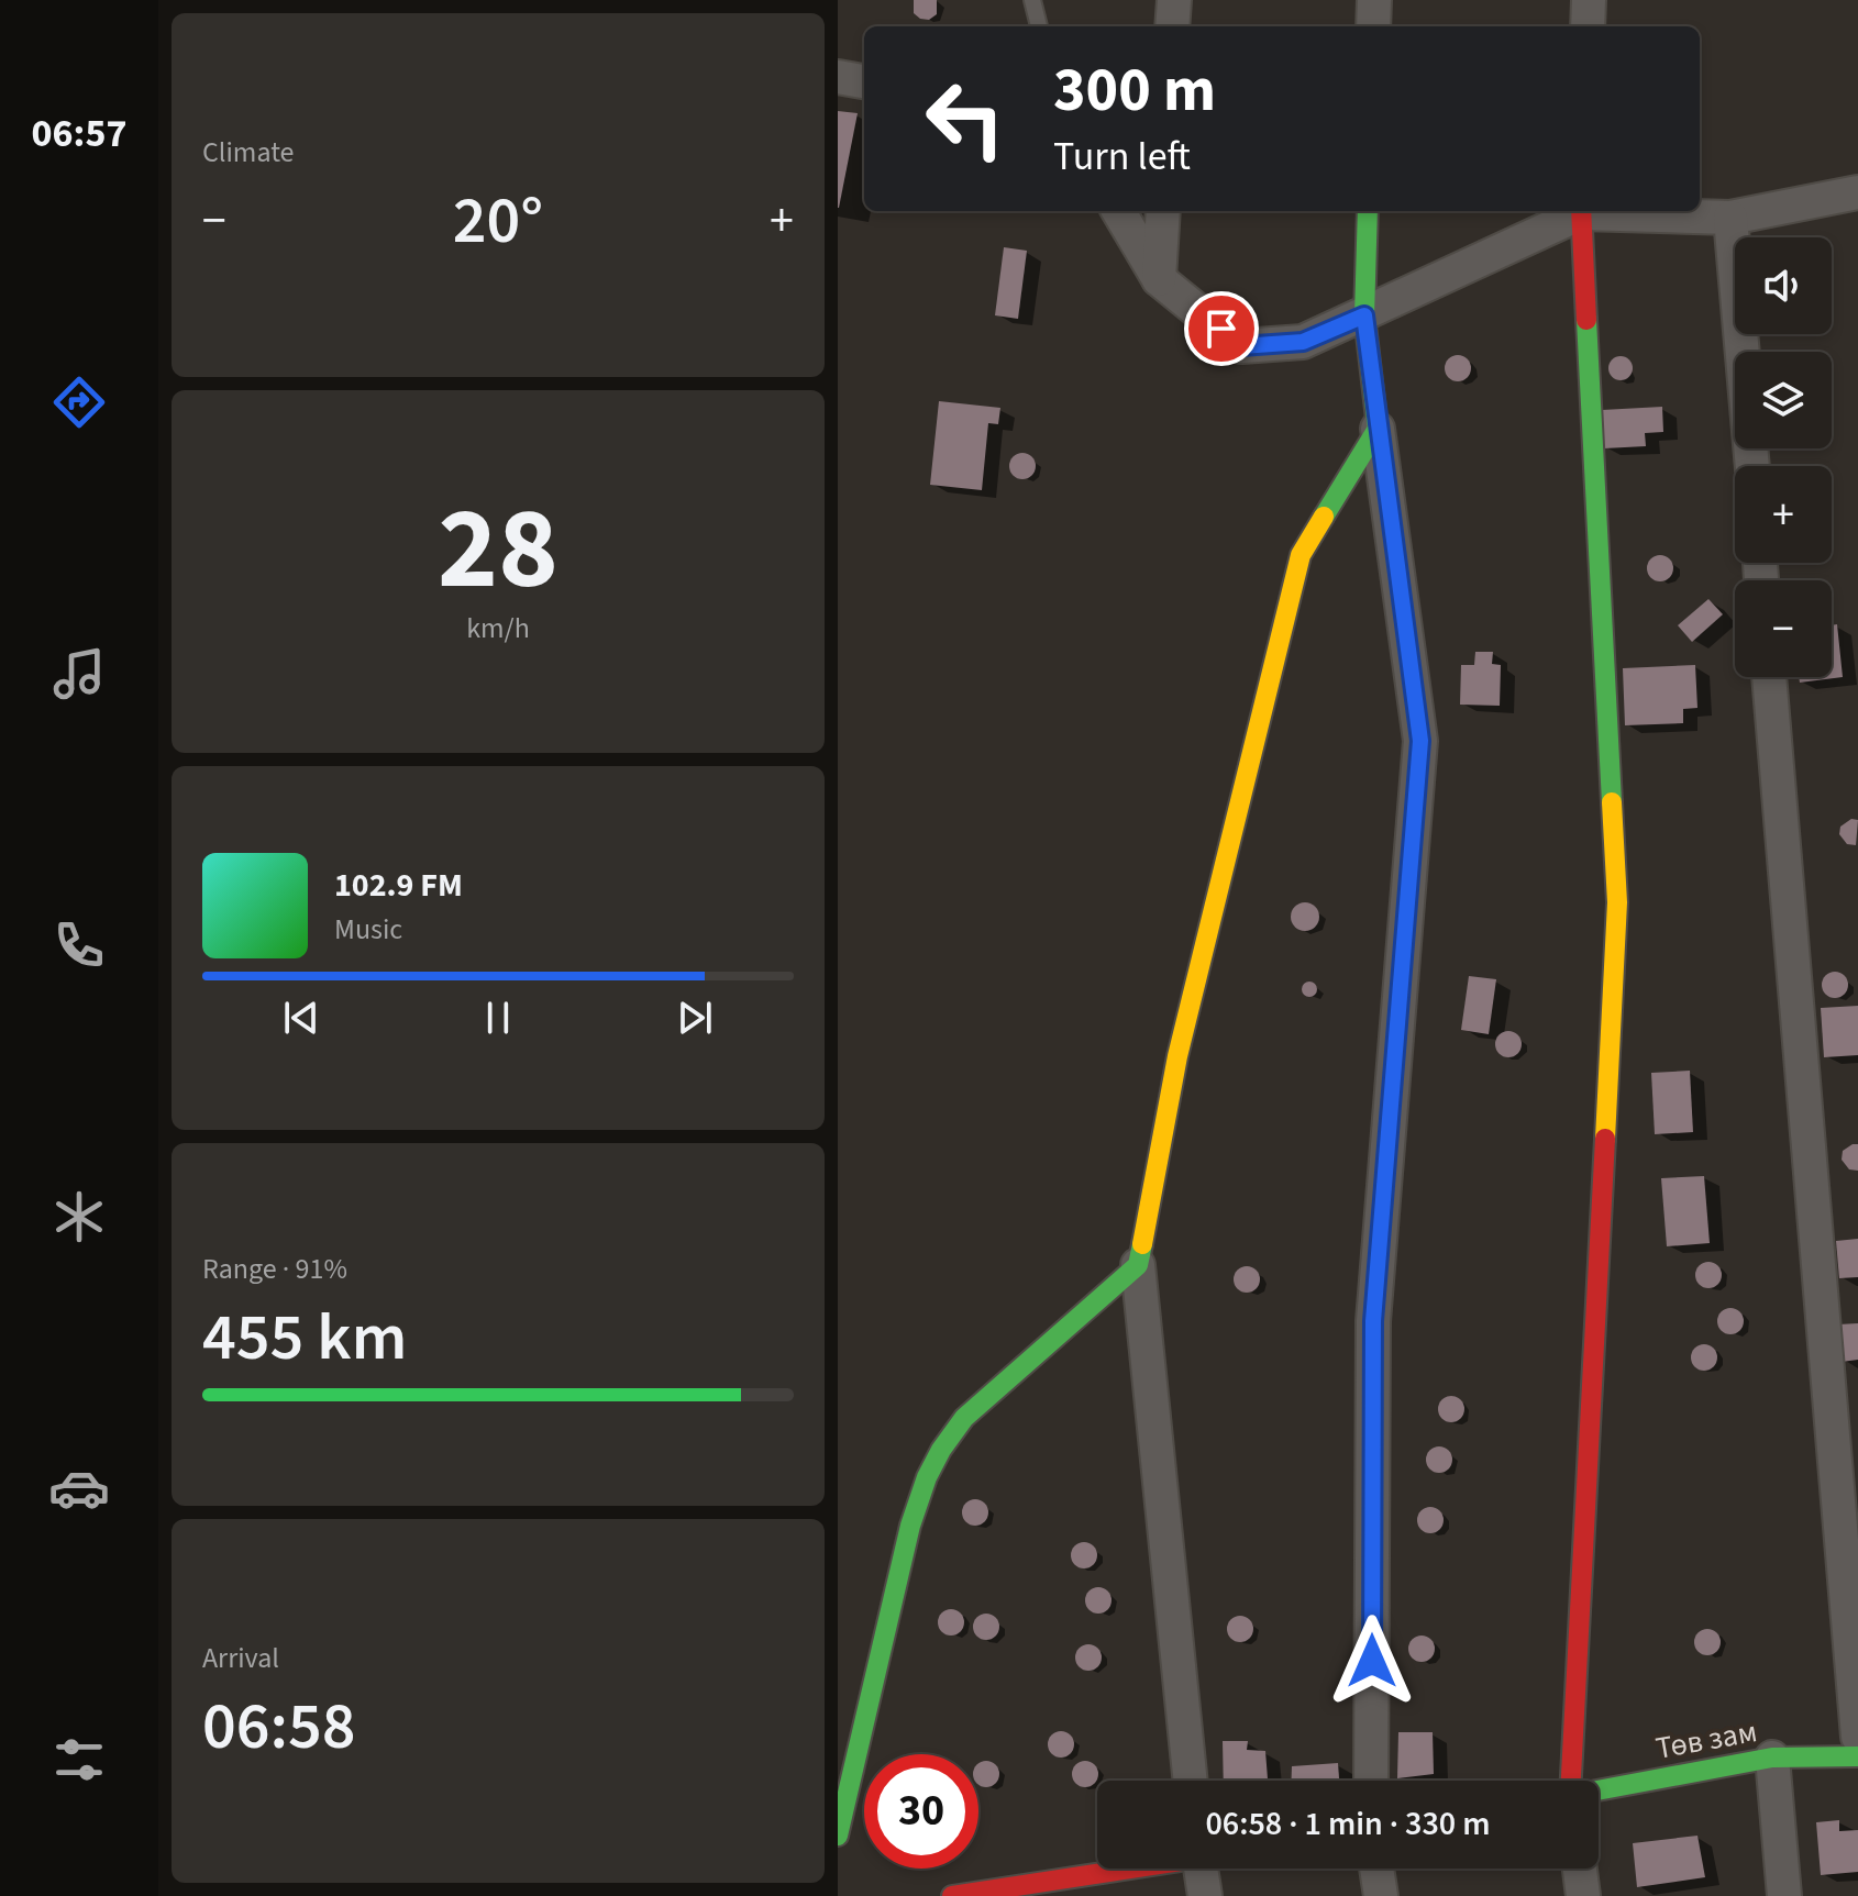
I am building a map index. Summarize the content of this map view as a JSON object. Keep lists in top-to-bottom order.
{
  "streets": {
    "street": ["Төв зам"]
  },
  "page": {
    "tabs": "06:57",
    "tile": [
      "Climate",
      ["28", "km/h"],
      ["Range · 91%", "455 km"],
      ["Arrival", "06:58"]
    ],
    "turn": ["300 m", "Turn left"],
    "heat": ["−", "20°", "+"],
    "map_buttons": ["+", "−"],
    "song": ["102.9 FM", "Music"],
    "limit": "30",
    "trip": "06:58 · 1 min · 330 m"
  }
}
